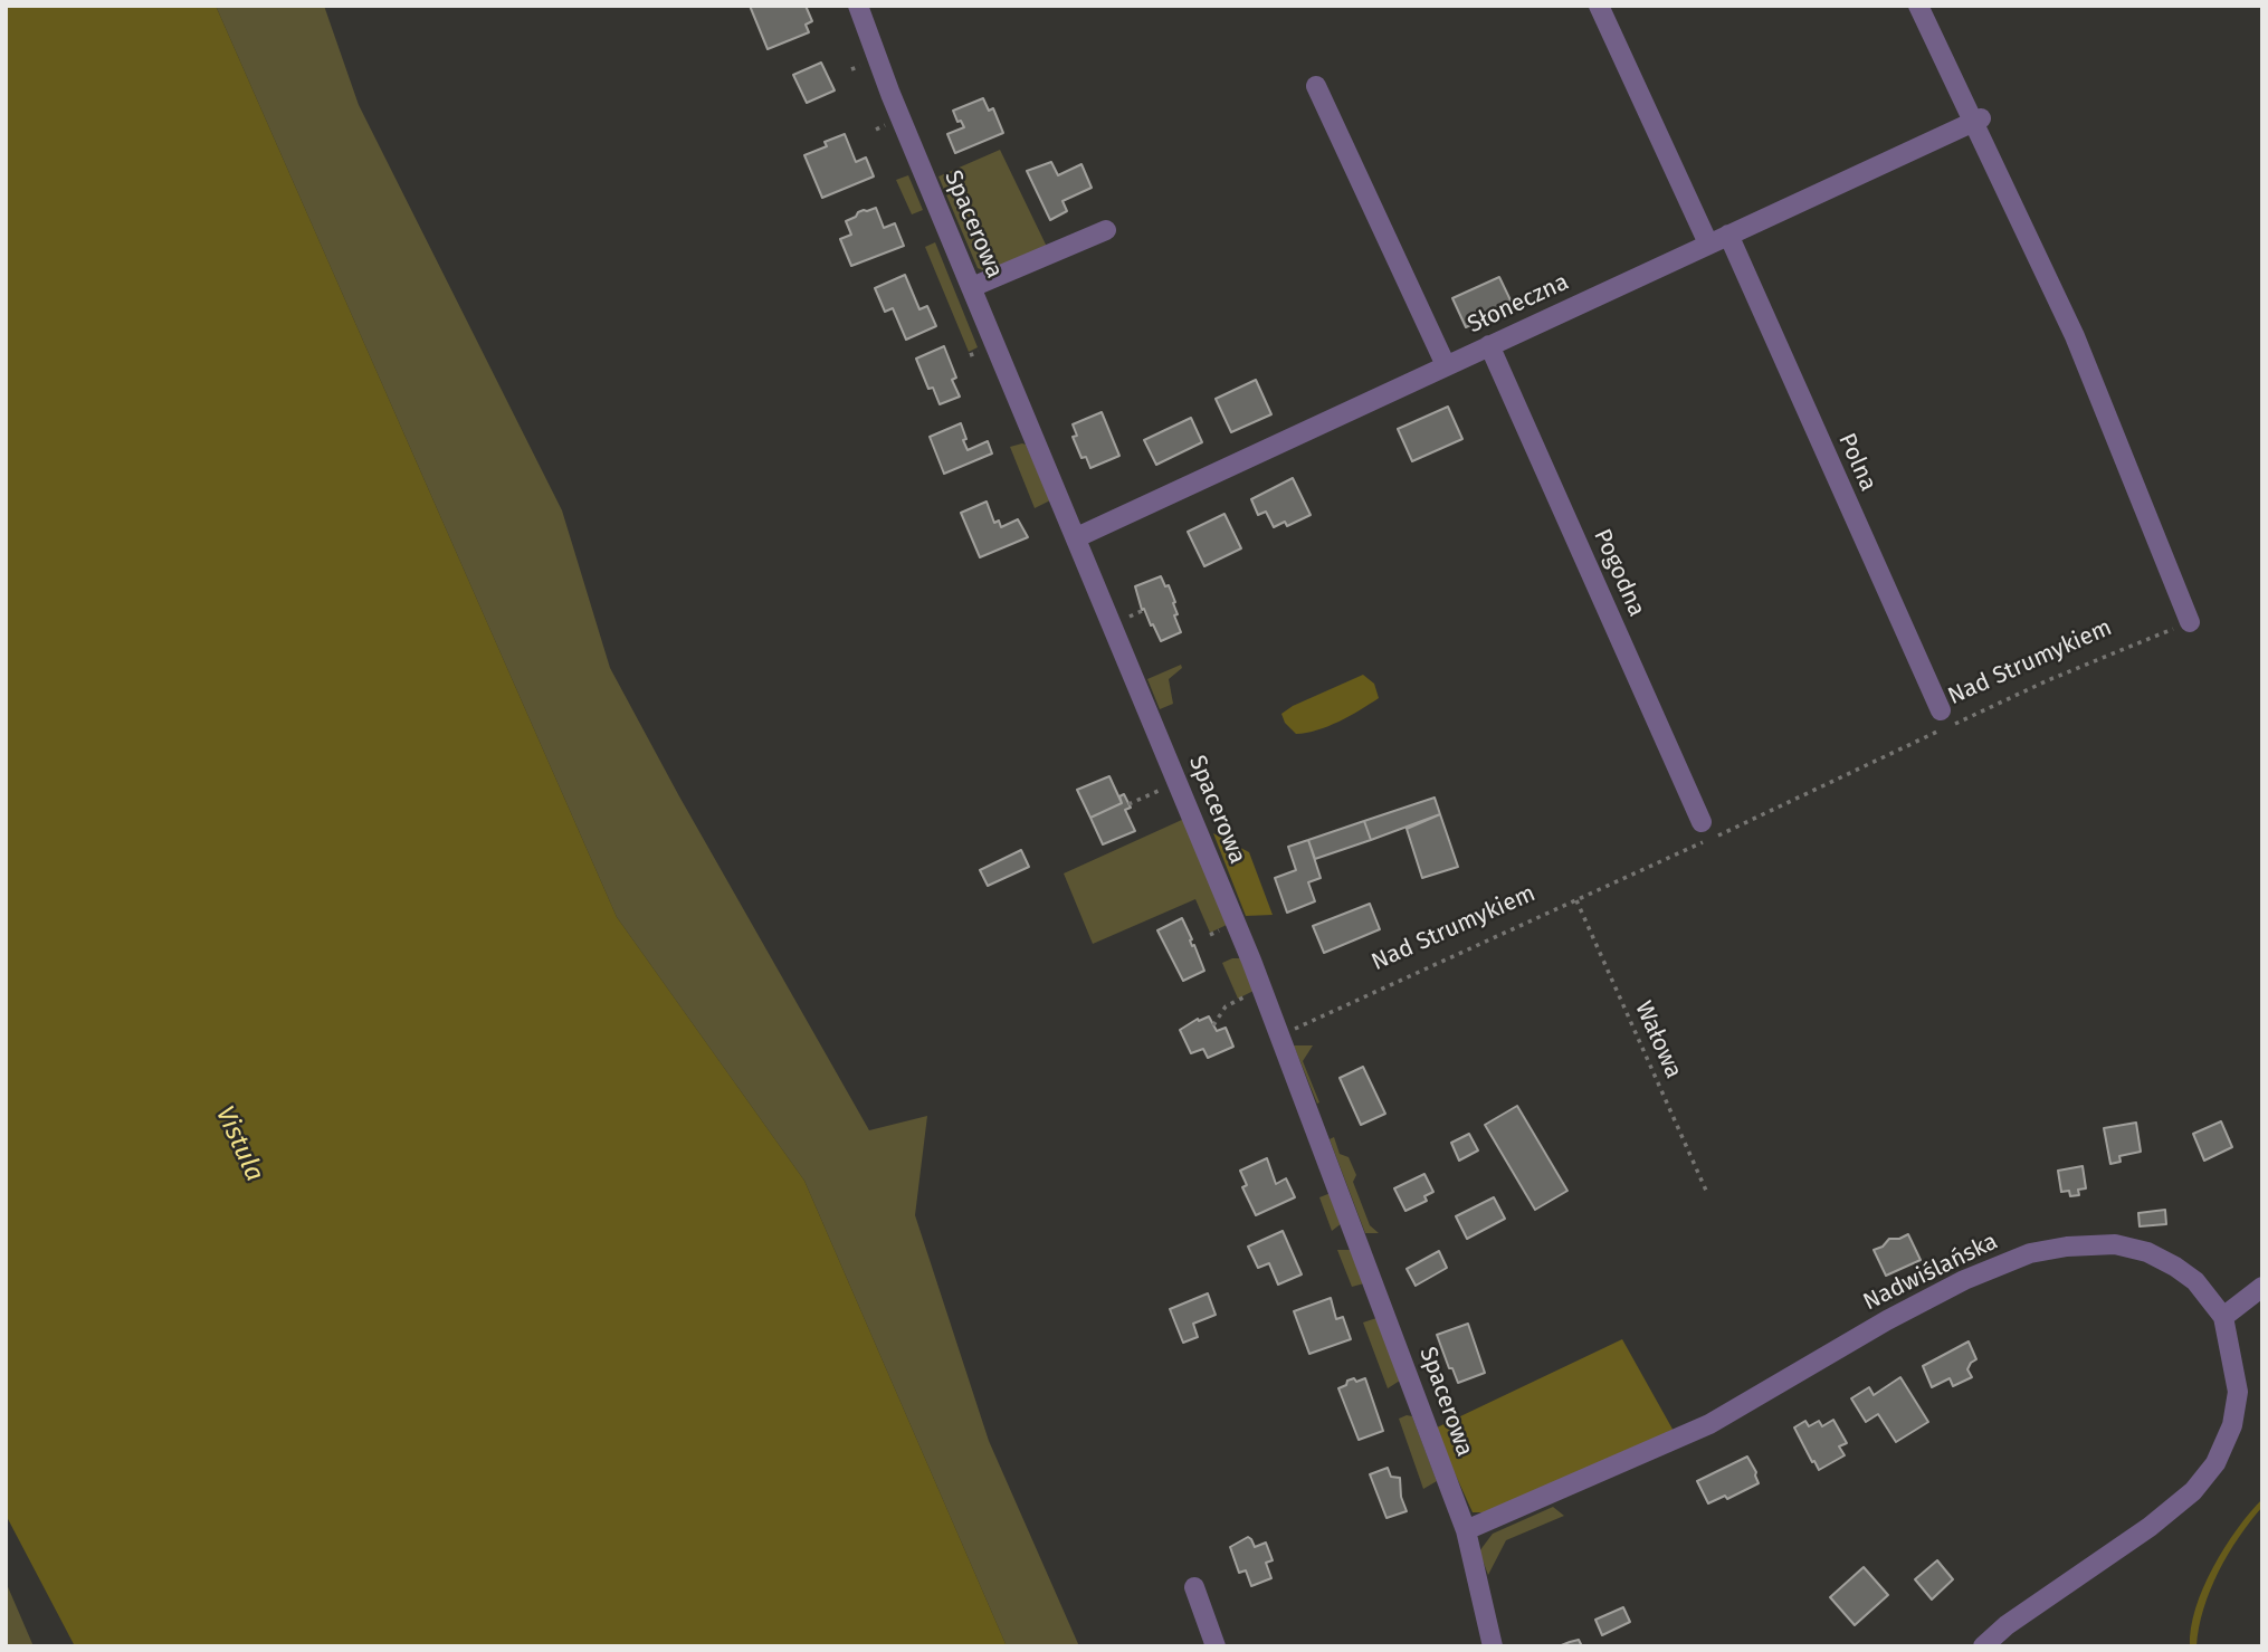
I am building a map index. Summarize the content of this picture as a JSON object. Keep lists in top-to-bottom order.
{
  "streets": {
    "street": [
      "Spacerowa",
      "Słoneczna",
      "Polna",
      "Pogodna",
      "Nadwiślańska"
    ],
    "path": ["Nad Strumykiem", "Wałowa"]
  },
  "crossings": [
    ["Spacerowa", "Słoneczna"],
    ["Spacerowa", "Nad Strumykiem"],
    ["Spacerowa", "Nadwiślańska"],
    ["Słoneczna", "Polna"],
    ["Słoneczna", "Pogodna"],
    ["Nad Strumykiem", "Wałowa"]
  ],
  "water": ["Vistula"]
}
